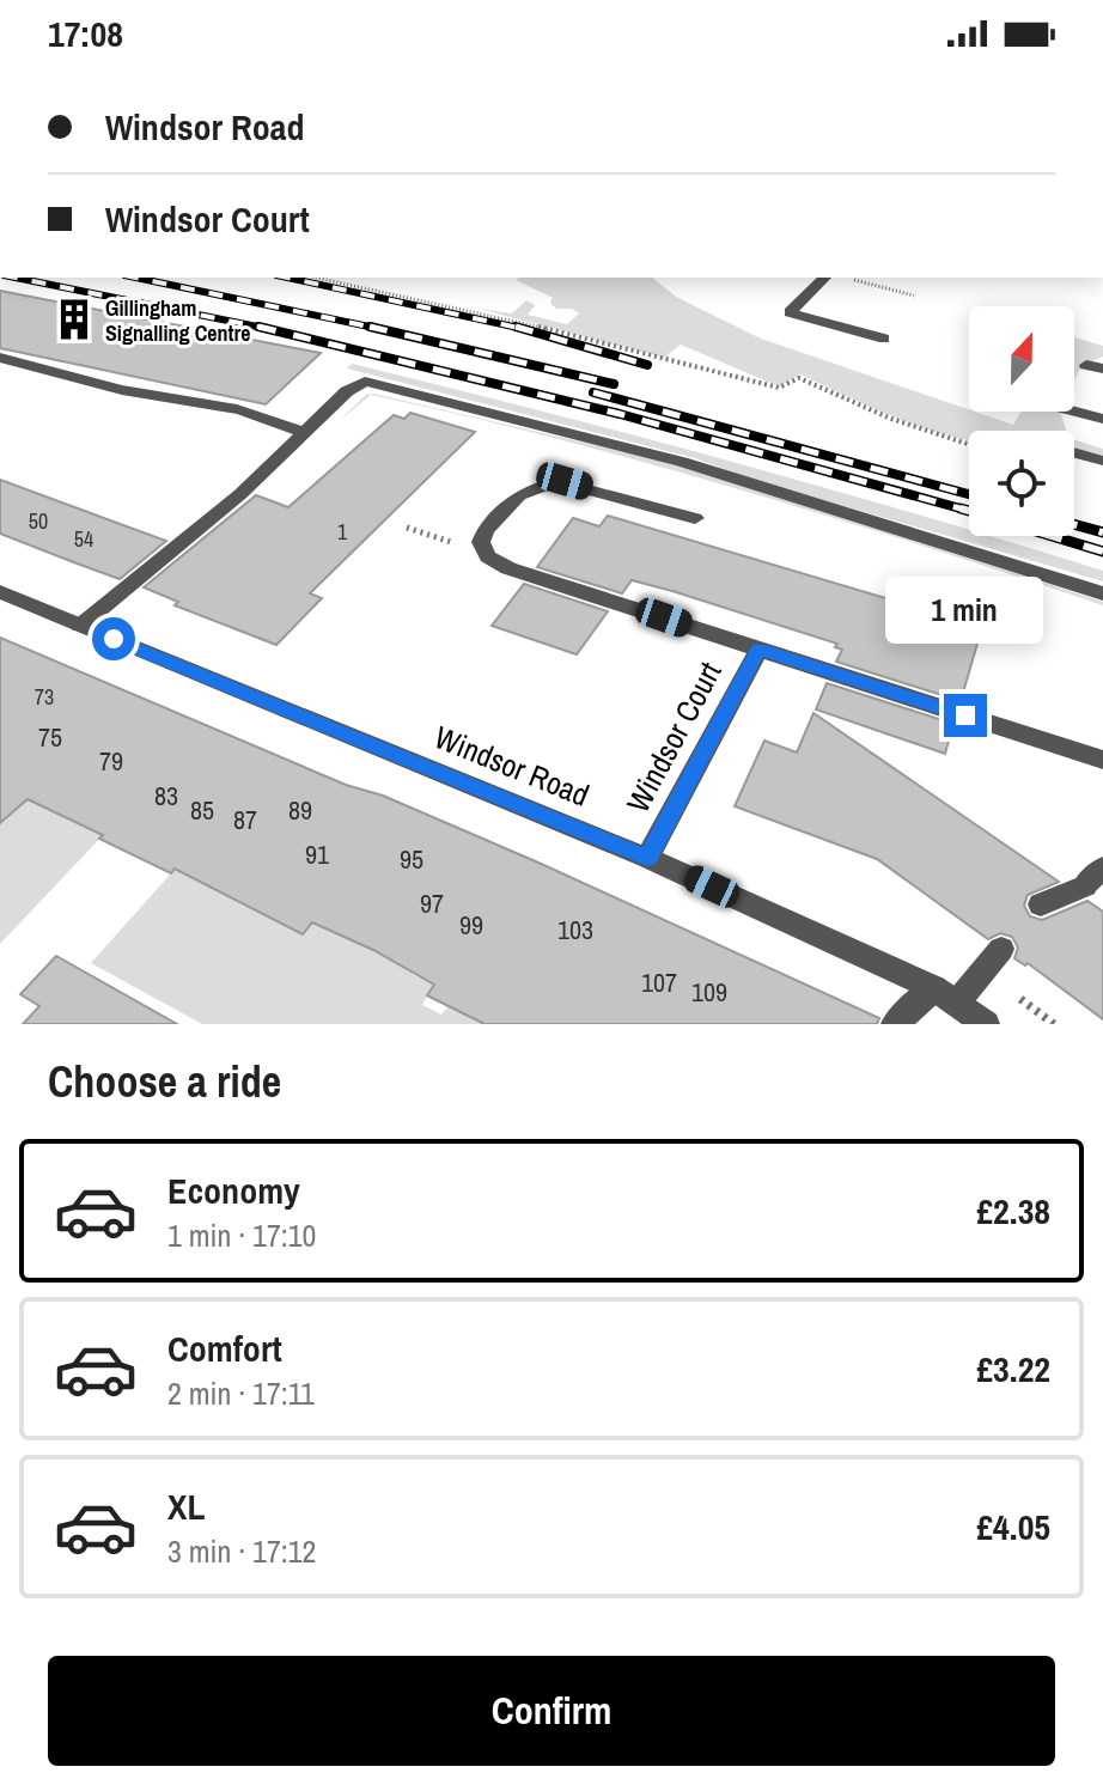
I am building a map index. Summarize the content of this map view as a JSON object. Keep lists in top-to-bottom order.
{
  "streets": {
    "street": ["Windsor Court", "Windsor Road"]
  },
  "crossings": [
    ["Windsor Court", "Windsor Road"]
  ],
  "places": {
    "building": ["Gillingham Signalling Centre"]
  },
  "house_numbers": [
    "50",
    "1",
    "54",
    "73",
    "75",
    "79",
    "83",
    "85",
    "89",
    "87",
    "91",
    "95",
    "97",
    "99",
    "103",
    "107",
    "109"
  ],
  "north": "top",
  "page": {
    "status": "17:08",
    "banner": ["Windsor Road", "Windsor Court"],
    "bubble": "1 min",
    "heading": "Choose a ride",
    "list": [
      {
        "name": "Economy",
        "note": "1 min · 17:10",
        "value": "£2.38"
      },
      {
        "name": "Comfort",
        "note": "2 min · 17:11",
        "value": "£3.22"
      },
      {
        "name": "XL",
        "note": "3 min · 17:12",
        "value": "£4.05"
      }
    ],
    "buttons": "Confirm"
  }
}
